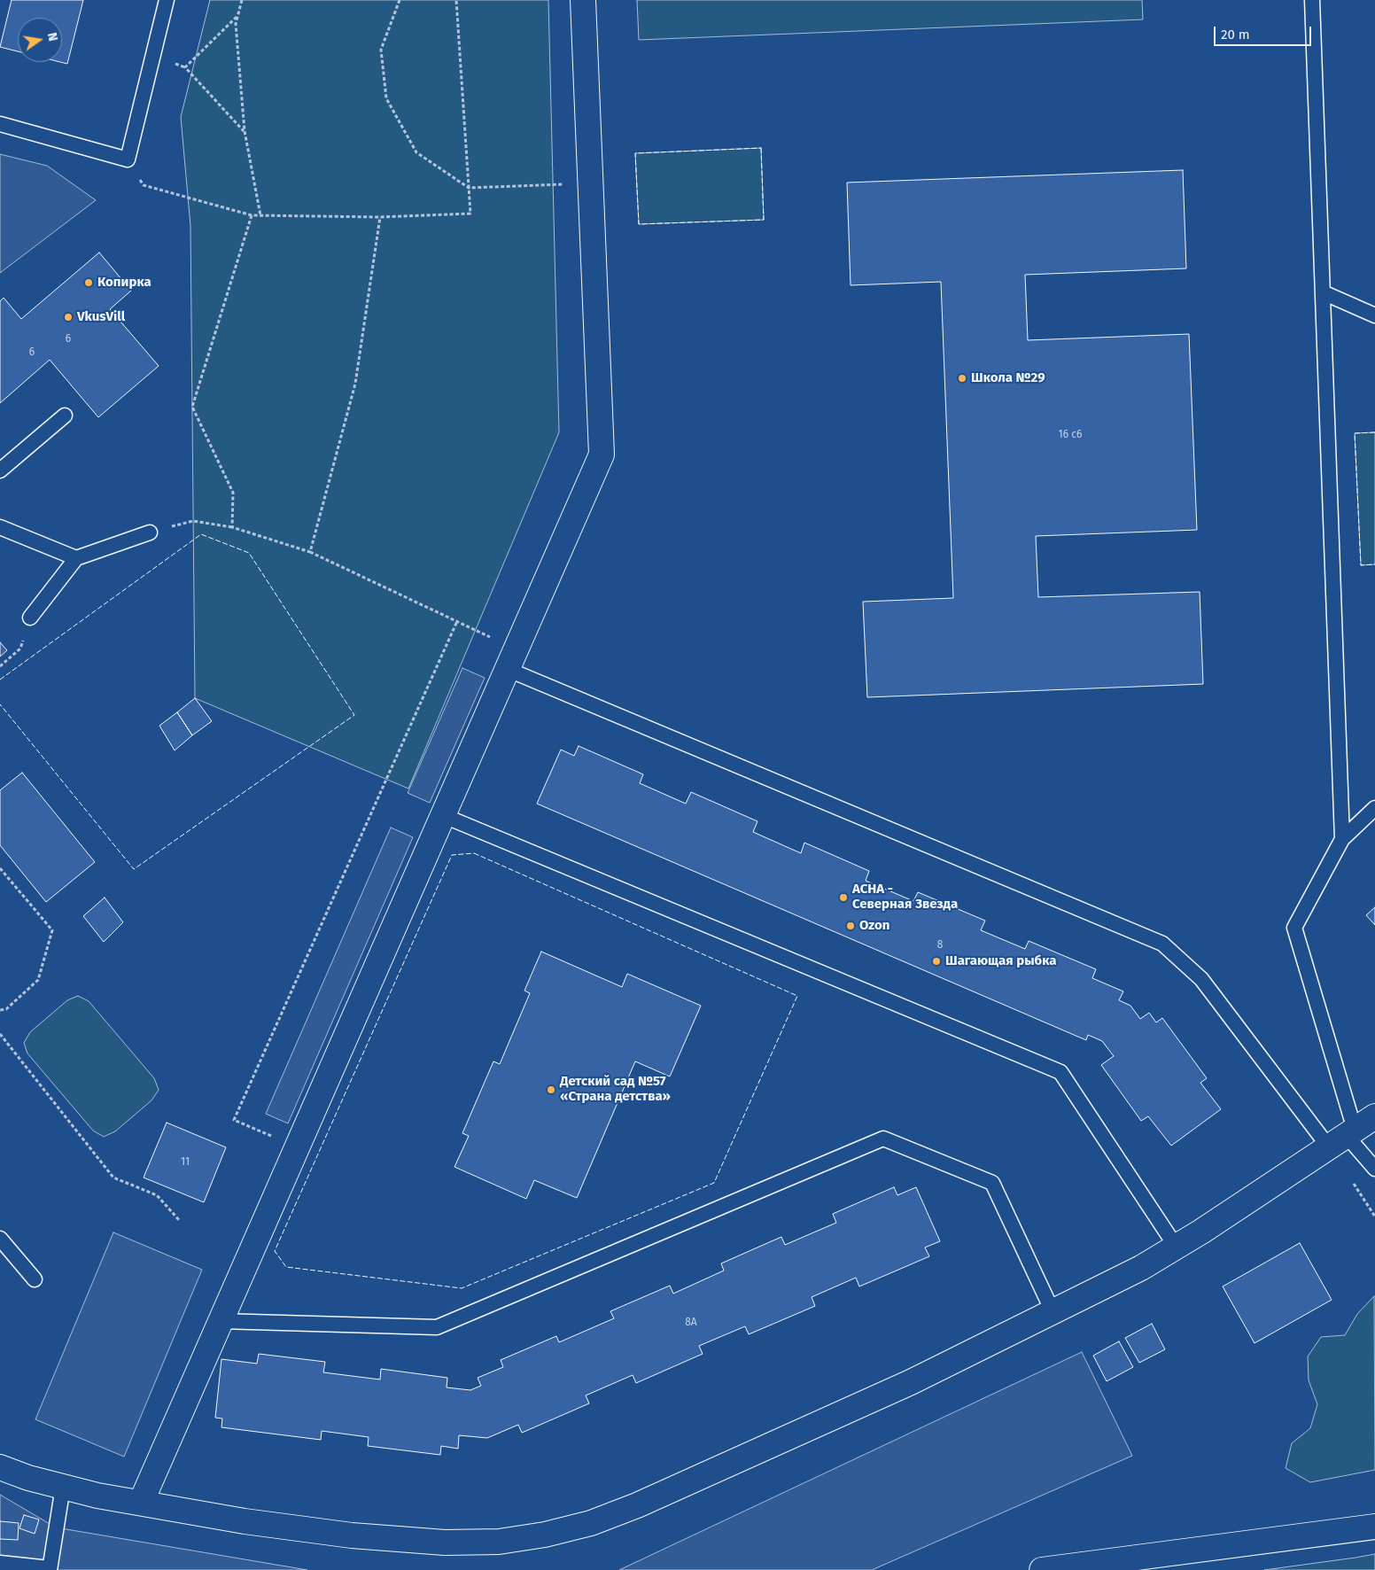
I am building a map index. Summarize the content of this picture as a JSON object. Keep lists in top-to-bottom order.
{
  "places": [
    "Копирка",
    "VkusVill",
    "Школа №29",
    "АСНА - Северная Звезда",
    "Ozon",
    "Шагающая рыбка",
    "Детский сад №57 «Страна детства»"
  ],
  "house_numbers": [
    "6",
    "6",
    "16 с6",
    "8",
    "11",
    "8А"
  ],
  "scale_bar": "20 m",
  "north": "right"
}
